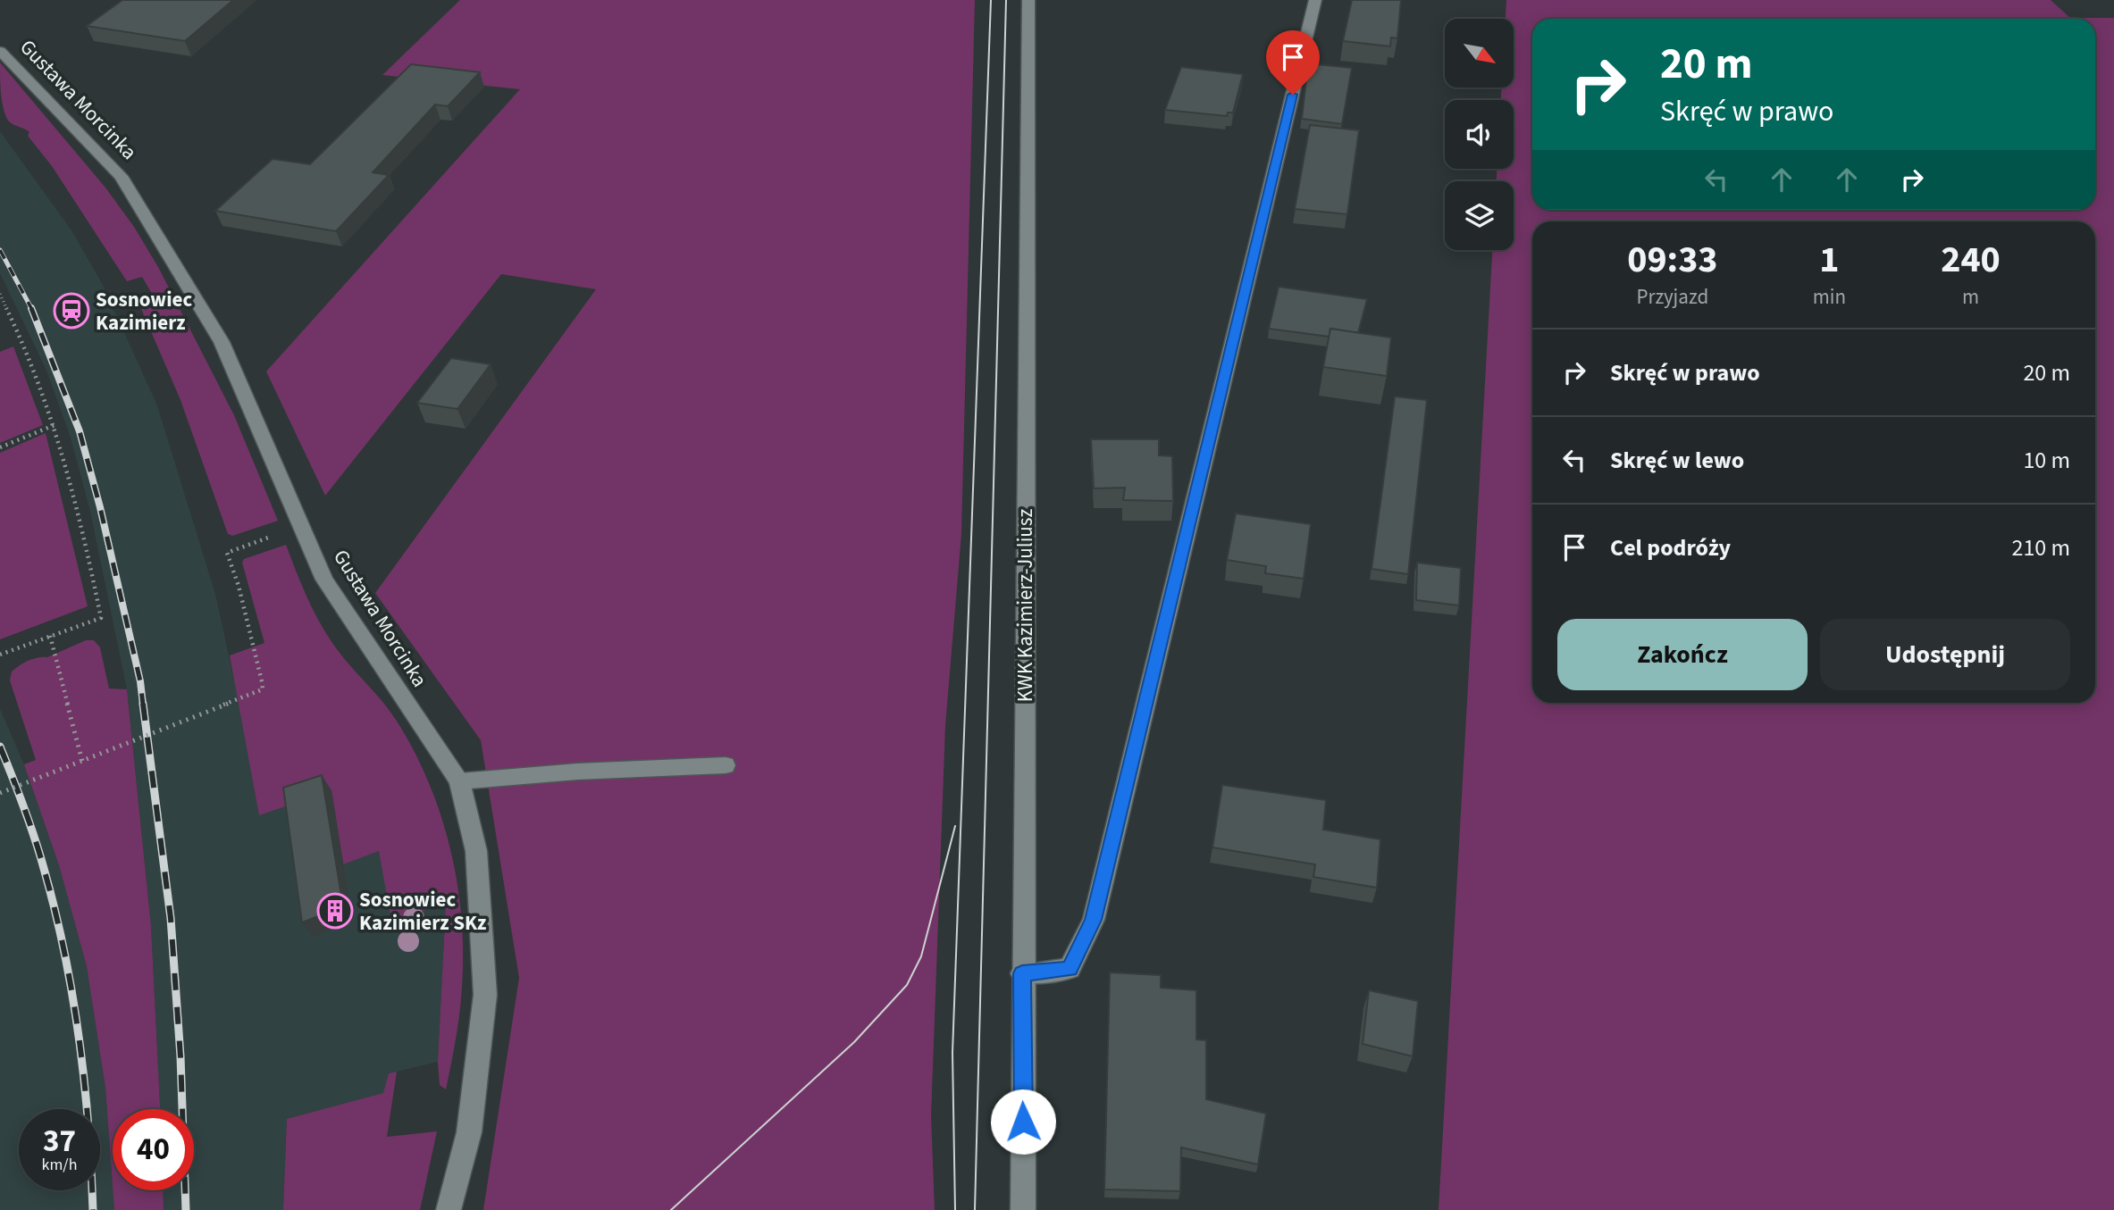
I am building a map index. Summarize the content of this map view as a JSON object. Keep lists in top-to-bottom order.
{
  "streets": {
    "street": ["Gustawa Morcinka", "KWK Kazimierz-Juliusz"]
  },
  "places": {
    "station": ["Sosnowiec Kazimierz"],
    "building": ["Sosnowiec Kazimierz SKz"]
  },
  "north": "bottom right",
  "page": {
    "turn": ["20 m", "Skręć w prawo"],
    "eta": [
      "09:33",
      "Przyjazd",
      "1",
      "min",
      "240",
      "m"
    ],
    "list": [
      {
        "name": "Skręć w prawo",
        "value": "20 m"
      },
      {
        "name": "Skręć w lewo",
        "value": "10 m"
      },
      {
        "name": "Cel podróży",
        "value": "210 m"
      }
    ],
    "buttons": ["Zakończ", "Udostępnij"],
    "speed": "37 km/h",
    "limit": "40"
  }
}
